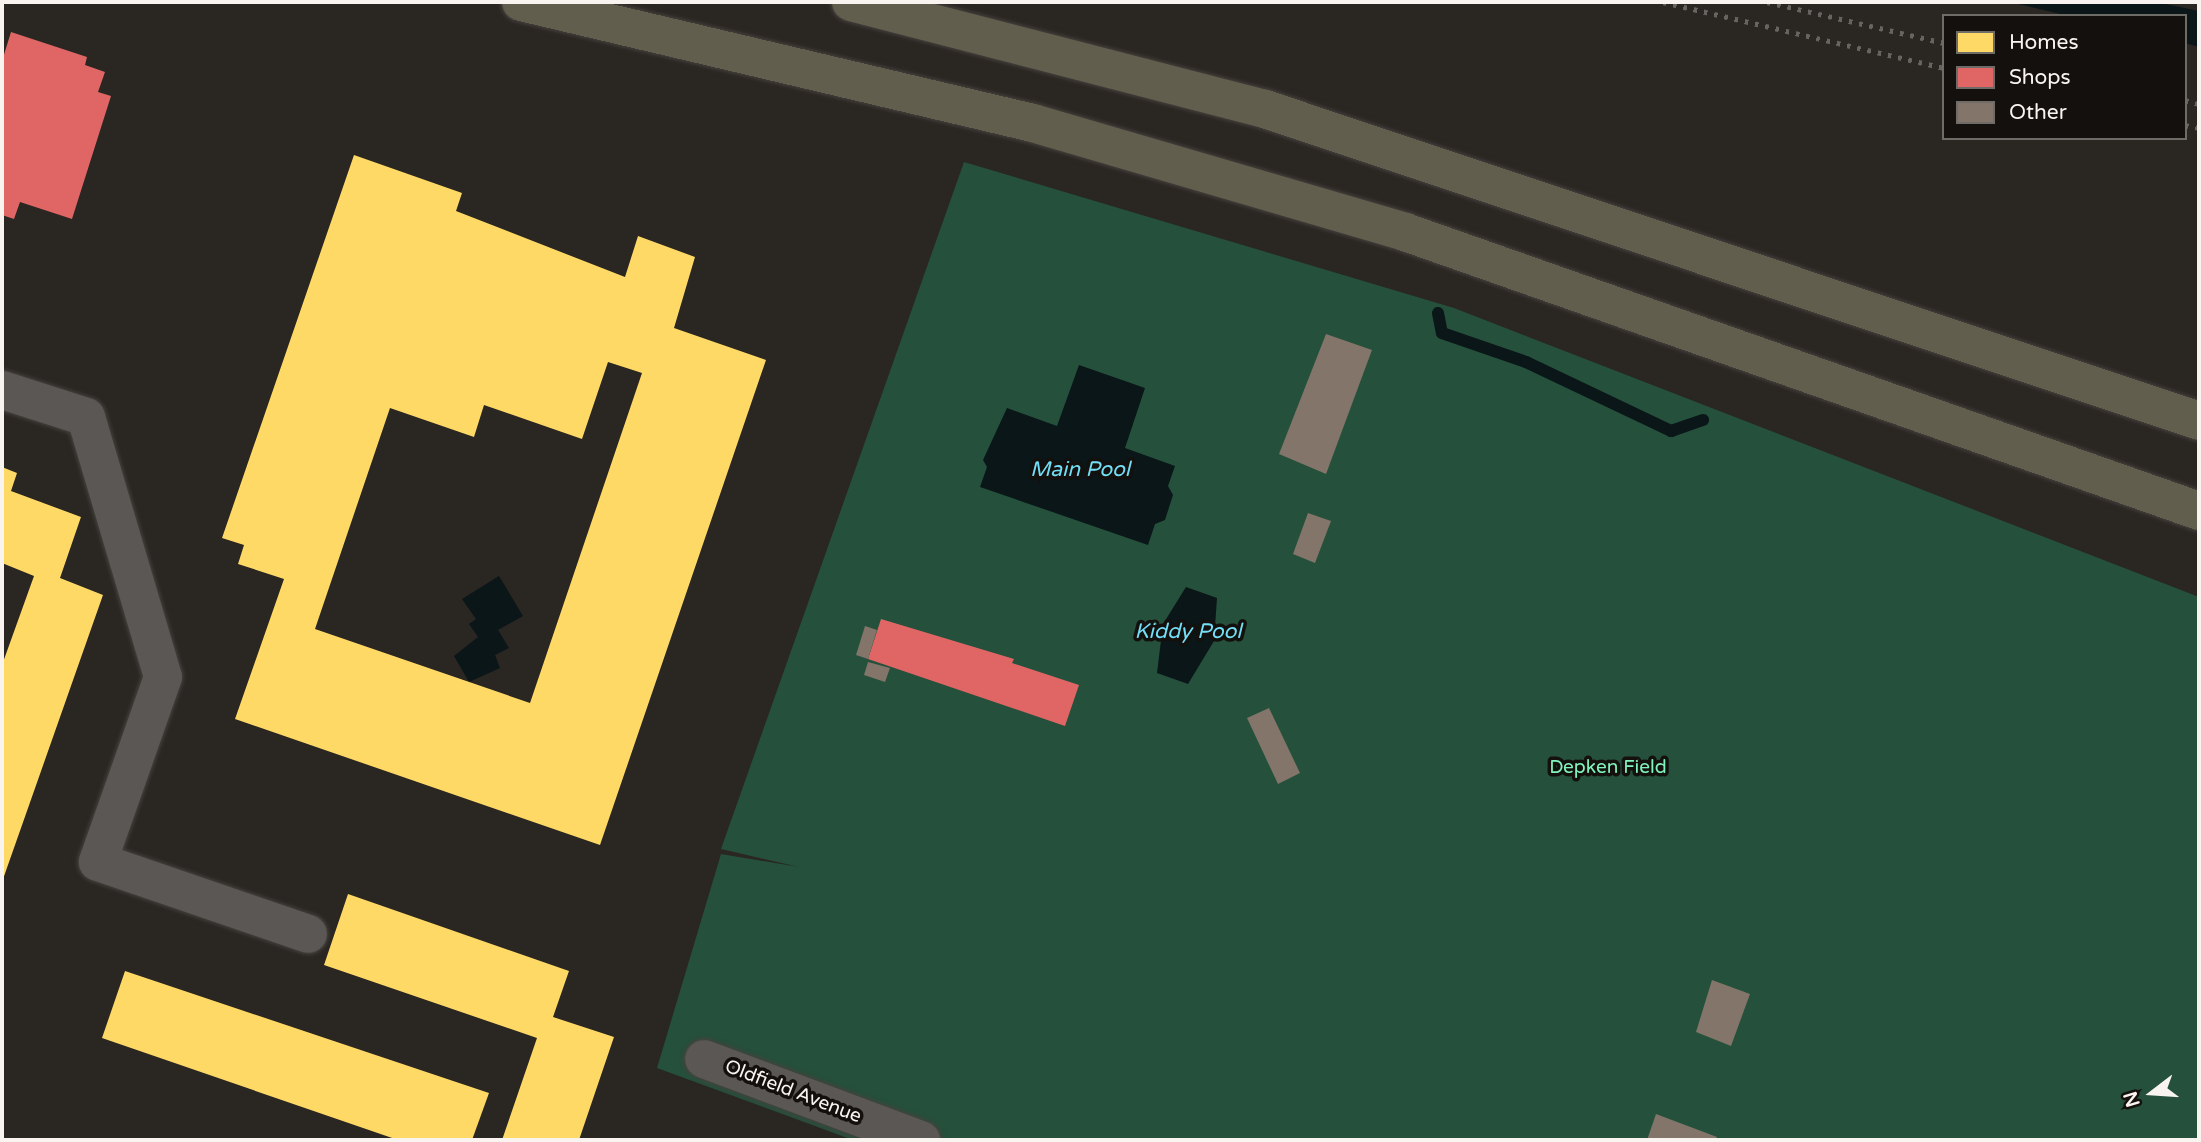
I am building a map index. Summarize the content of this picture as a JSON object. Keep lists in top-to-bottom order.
{
  "streets": {
    "street": ["Oldfield Avenue"]
  },
  "water": ["Main Pool", "Kiddy Pool"],
  "parks": ["Depken Field"],
  "legend": ["Homes", "Shops", "Other"],
  "north": "left"
}
